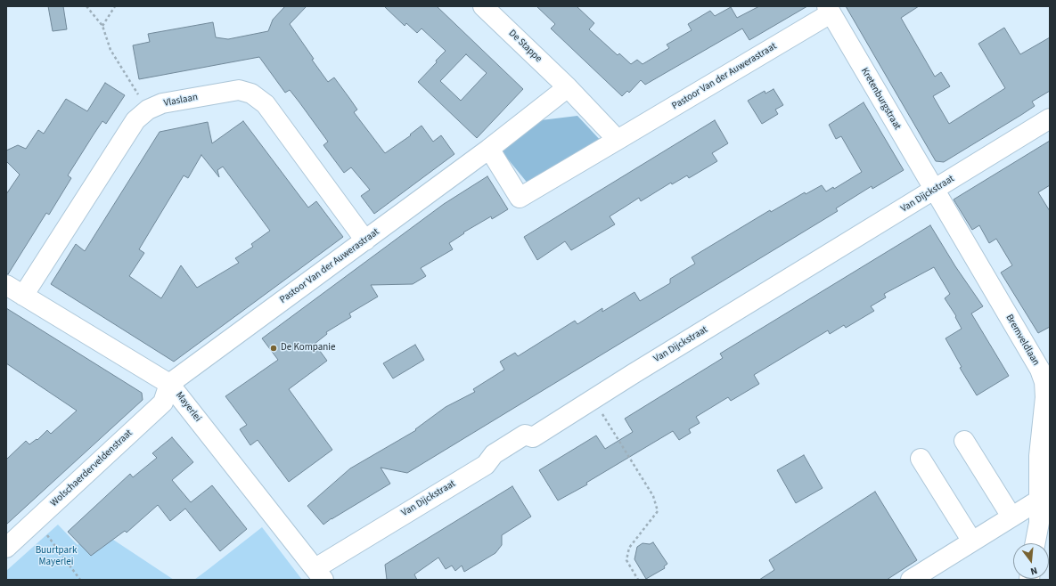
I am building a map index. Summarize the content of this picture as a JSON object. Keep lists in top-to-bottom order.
{
  "streets": {
    "street": [
      "De Stappe",
      "Pastoor Van der Auwerastraat",
      "Kretenburgstraat",
      "Vlaslaan",
      "Van Dijckstraat",
      "Bremveldlaan",
      "Mayerlei",
      "Wolschaerderveldenstraat"
    ]
  },
  "crossings": [
    ["De Stappe", "Pastoor Van der Auwerastraat"],
    ["Pastoor Van der Auwerastraat", "Kretenburgstraat"],
    ["Pastoor Van der Auwerastraat", "Vlaslaan"],
    ["Pastoor Van der Auwerastraat", "Mayerlei"],
    ["Pastoor Van der Auwerastraat", "Wolschaerderveldenstraat"],
    ["Kretenburgstraat", "Van Dijckstraat"],
    ["Kretenburgstraat", "Bremveldlaan"],
    ["Vlaslaan", "Mayerlei"],
    ["Van Dijckstraat", "Bremveldlaan"],
    ["Van Dijckstraat", "Mayerlei"],
    ["Mayerlei", "Wolschaerderveldenstraat"]
  ],
  "parks": ["Buurtpark Mayerlei"],
  "places": ["De Kompanie"],
  "north": "bottom"
}
